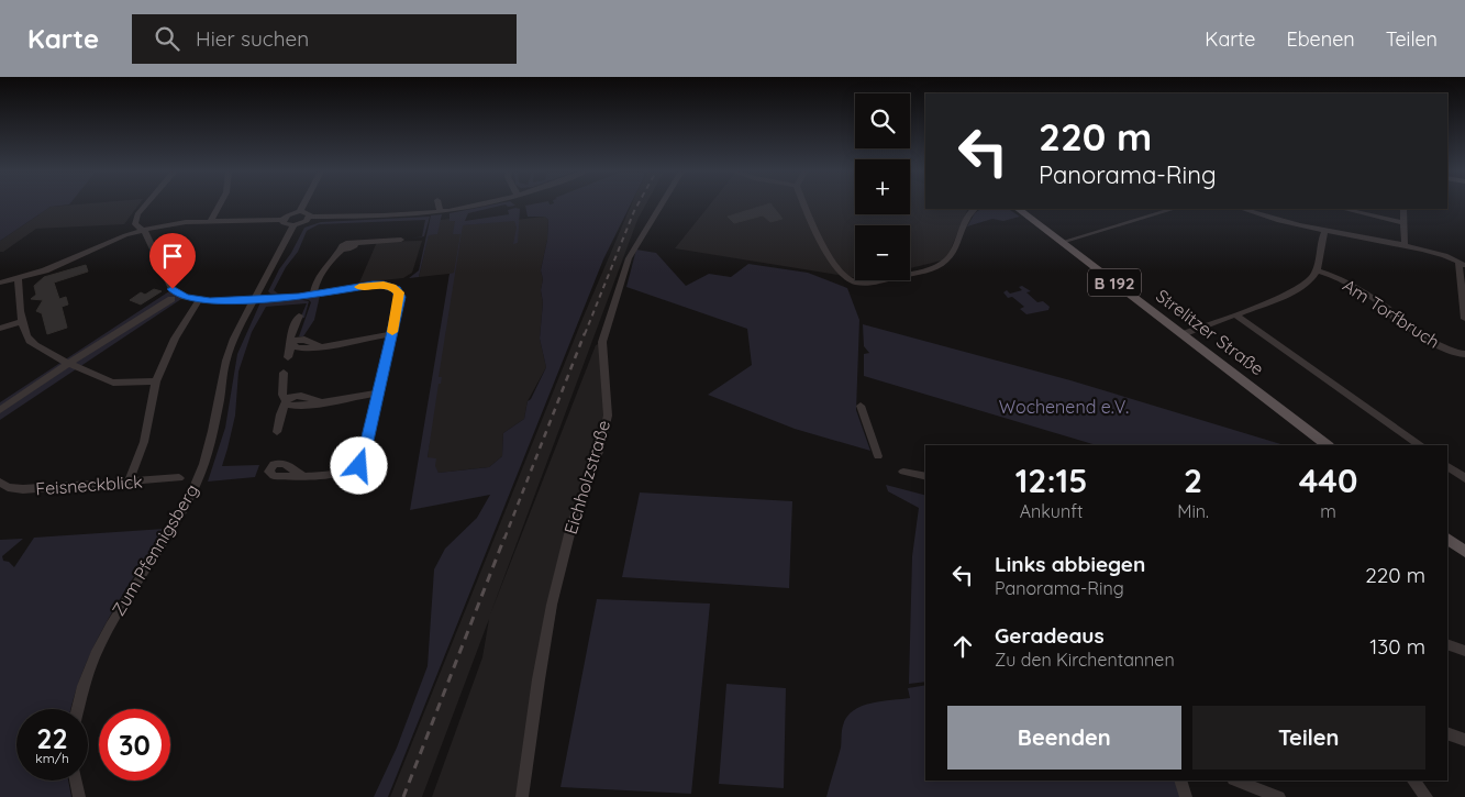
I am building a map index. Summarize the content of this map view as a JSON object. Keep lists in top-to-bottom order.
{
  "streets": {
    "main road": ["B 192", "Strelitzer Straße"],
    "street": [
      "Am Torfbruch",
      "Eichholzstraße",
      "Feisneckblick",
      "Zum Pfennigsberg"
    ]
  },
  "parks": ["Wochenend e.V."],
  "page": {
    "header": "Karte",
    "search": "Hier suchen",
    "nav": ["Karte", "Ebenen", "Teilen"],
    "map_buttons": ["+", "−"],
    "turn": ["220 m", "Panorama-Ring"],
    "eta": [
      "12:15",
      "Ankunft",
      "2",
      "Min.",
      "440",
      "m"
    ],
    "list": [
      {
        "name": "Links abbiegen",
        "note": "Panorama-Ring",
        "value": "220 m"
      },
      {
        "name": "Geradeaus",
        "note": "Zu den Kirchentannen",
        "value": "130 m"
      }
    ],
    "buttons": ["Beenden", "Teilen"],
    "speed": "22 km/h",
    "limit": "30"
  }
}
